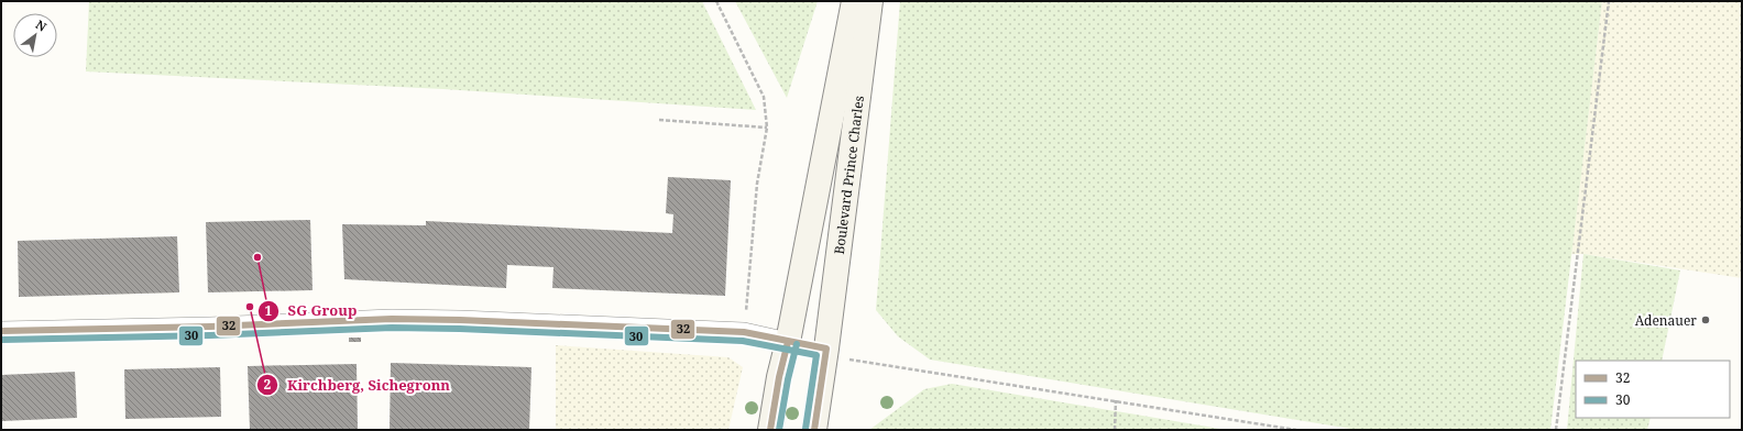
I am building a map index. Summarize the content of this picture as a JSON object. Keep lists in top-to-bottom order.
{
  "streets": {
    "main road": ["Boulevard Prince Charles"]
  },
  "places": ["SG Group", "Kirchberg, Sichegronn", "Adenauer"],
  "lines": ["transit line 32", "transit line 30"],
  "legend": ["32", "30"],
  "north": "top right"
}
